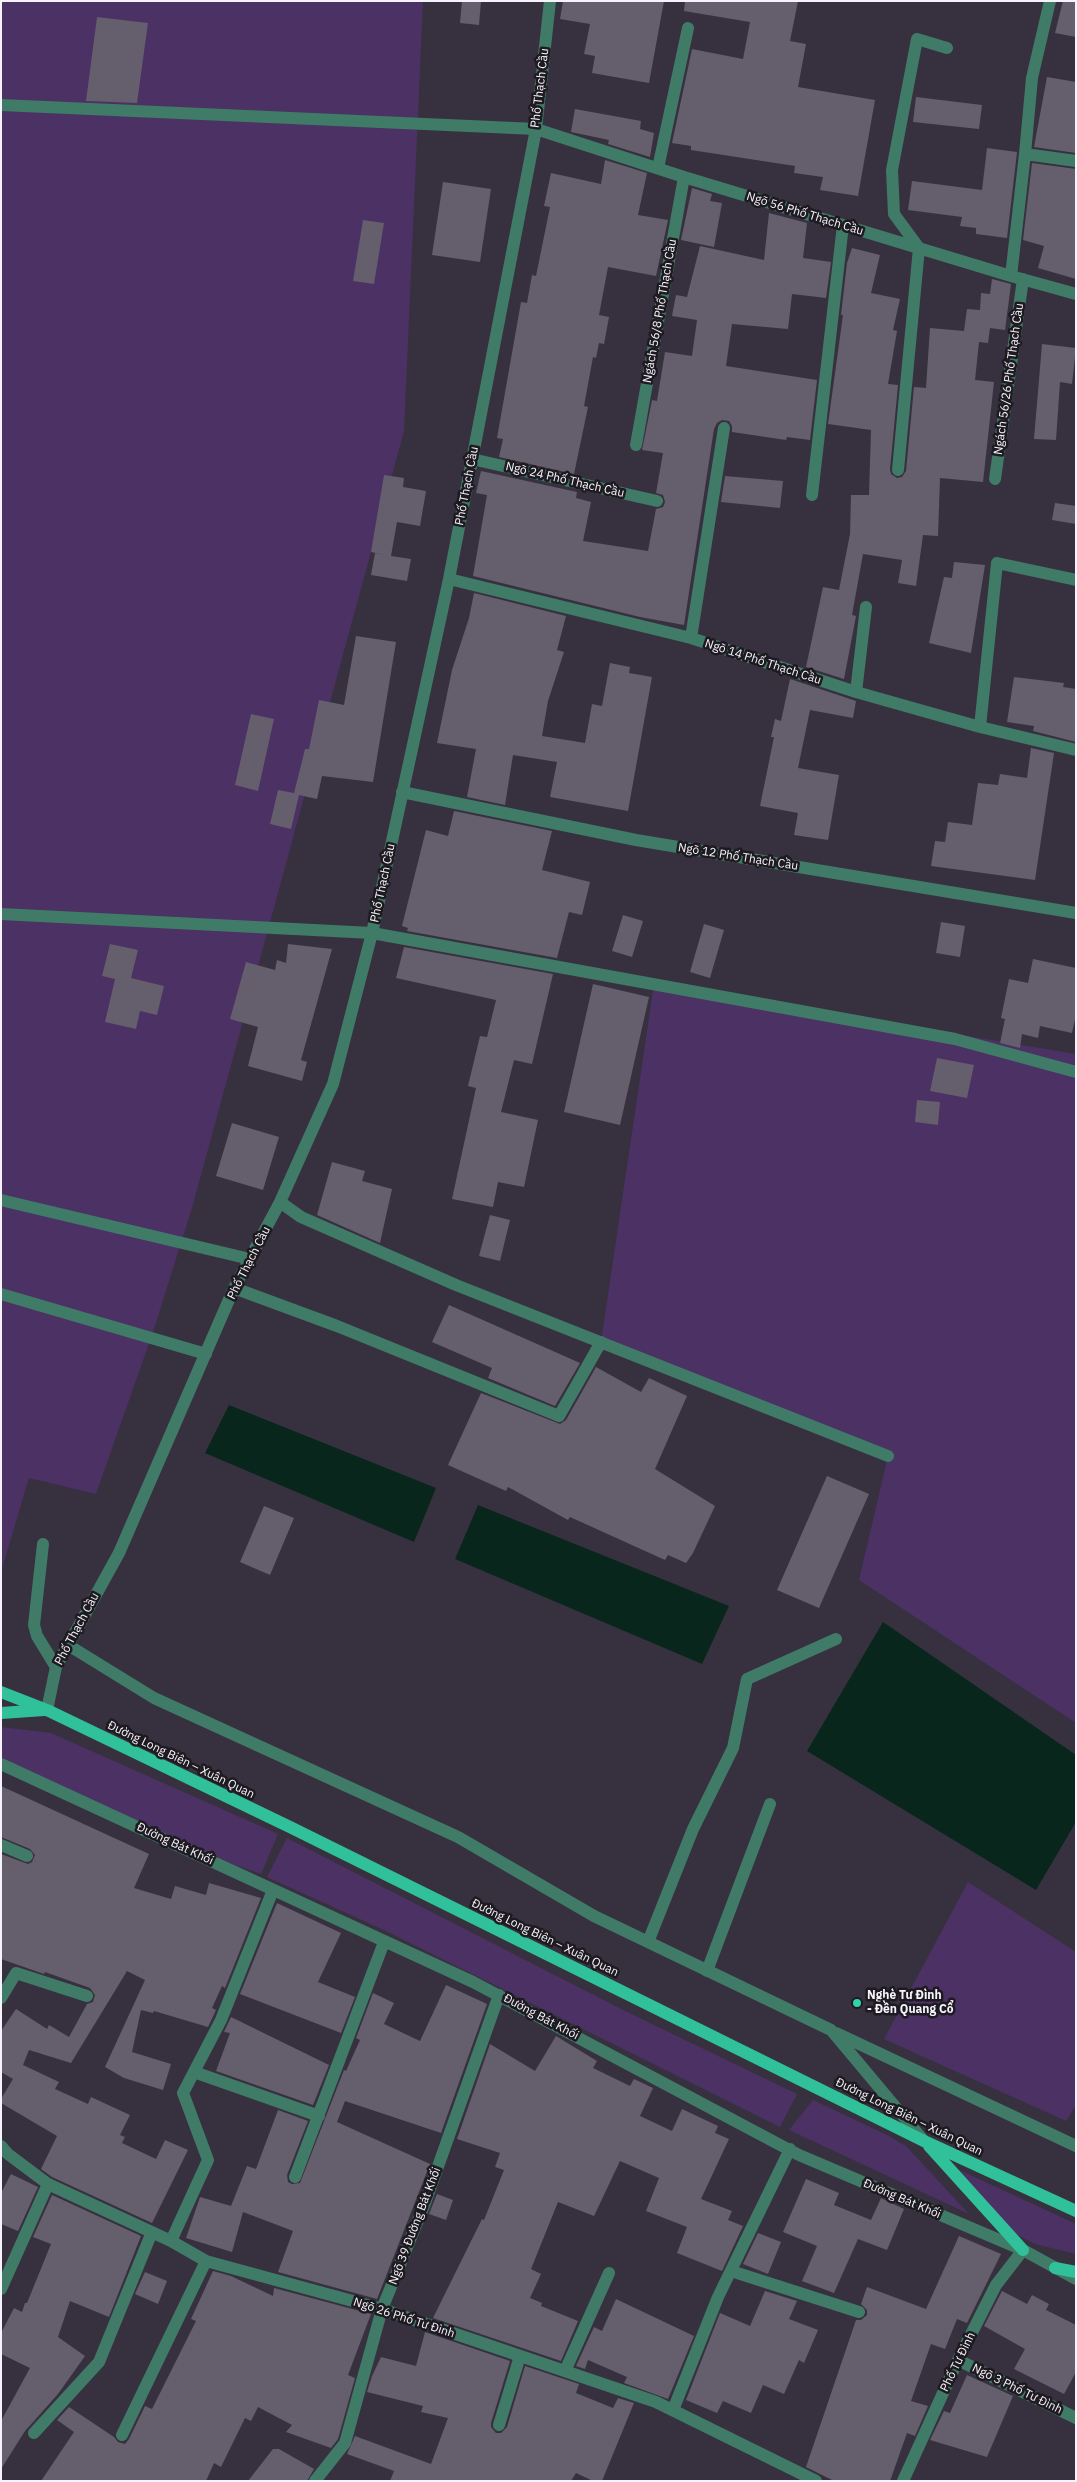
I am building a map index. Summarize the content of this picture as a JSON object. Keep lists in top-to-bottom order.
{
  "streets": {
    "main road": ["Đường Long Biên – Xuân Quan"],
    "street": [
      "Phố Thạch Cầu",
      "Ngõ 56 Phố Thạch Cầu",
      "Ngách 56/8 Phố Thạch Cầu",
      "Ngách 56/26 Phố Thạch Cầu",
      "Ngõ 24 Phố Thạch Cầu",
      "Ngõ 14 Phố Thạch Cầu",
      "Ngõ 12 Phố Thạch Cầu",
      "Đường Bát Khối",
      "Ngõ 39 Đường Bát Khối",
      "Ngõ 26 Phố Tư Đình",
      "Phố Tư Đình",
      "Ngõ 3 Phố Tư Đình"
    ]
  },
  "crossings": [
    ["Phố Thạch Cầu", "Ngõ 56 Phố Thạch Cầu"],
    ["Phố Thạch Cầu", "Ngõ 24 Phố Thạch Cầu"],
    ["Phố Thạch Cầu", "Ngõ 14 Phố Thạch Cầu"],
    ["Phố Thạch Cầu", "Ngõ 12 Phố Thạch Cầu"],
    ["Phố Thạch Cầu", "Đường Long Biên – Xuân Quan"],
    ["Ngõ 56 Phố Thạch Cầu", "Ngách 56/8 Phố Thạch Cầu"],
    ["Ngõ 56 Phố Thạch Cầu", "Ngách 56/26 Phố Thạch Cầu"],
    ["Đường Bát Khối", "Ngõ 39 Đường Bát Khối"],
    ["Đường Bát Khối", "Phố Tư Đình"],
    ["Ngõ 39 Đường Bát Khối", "Ngõ 26 Phố Tư Đình"],
    ["Phố Tư Đình", "Ngõ 3 Phố Tư Đình"]
  ],
  "places": ["Nghè Tư Đình - Đền Quang Cổ"]
}
